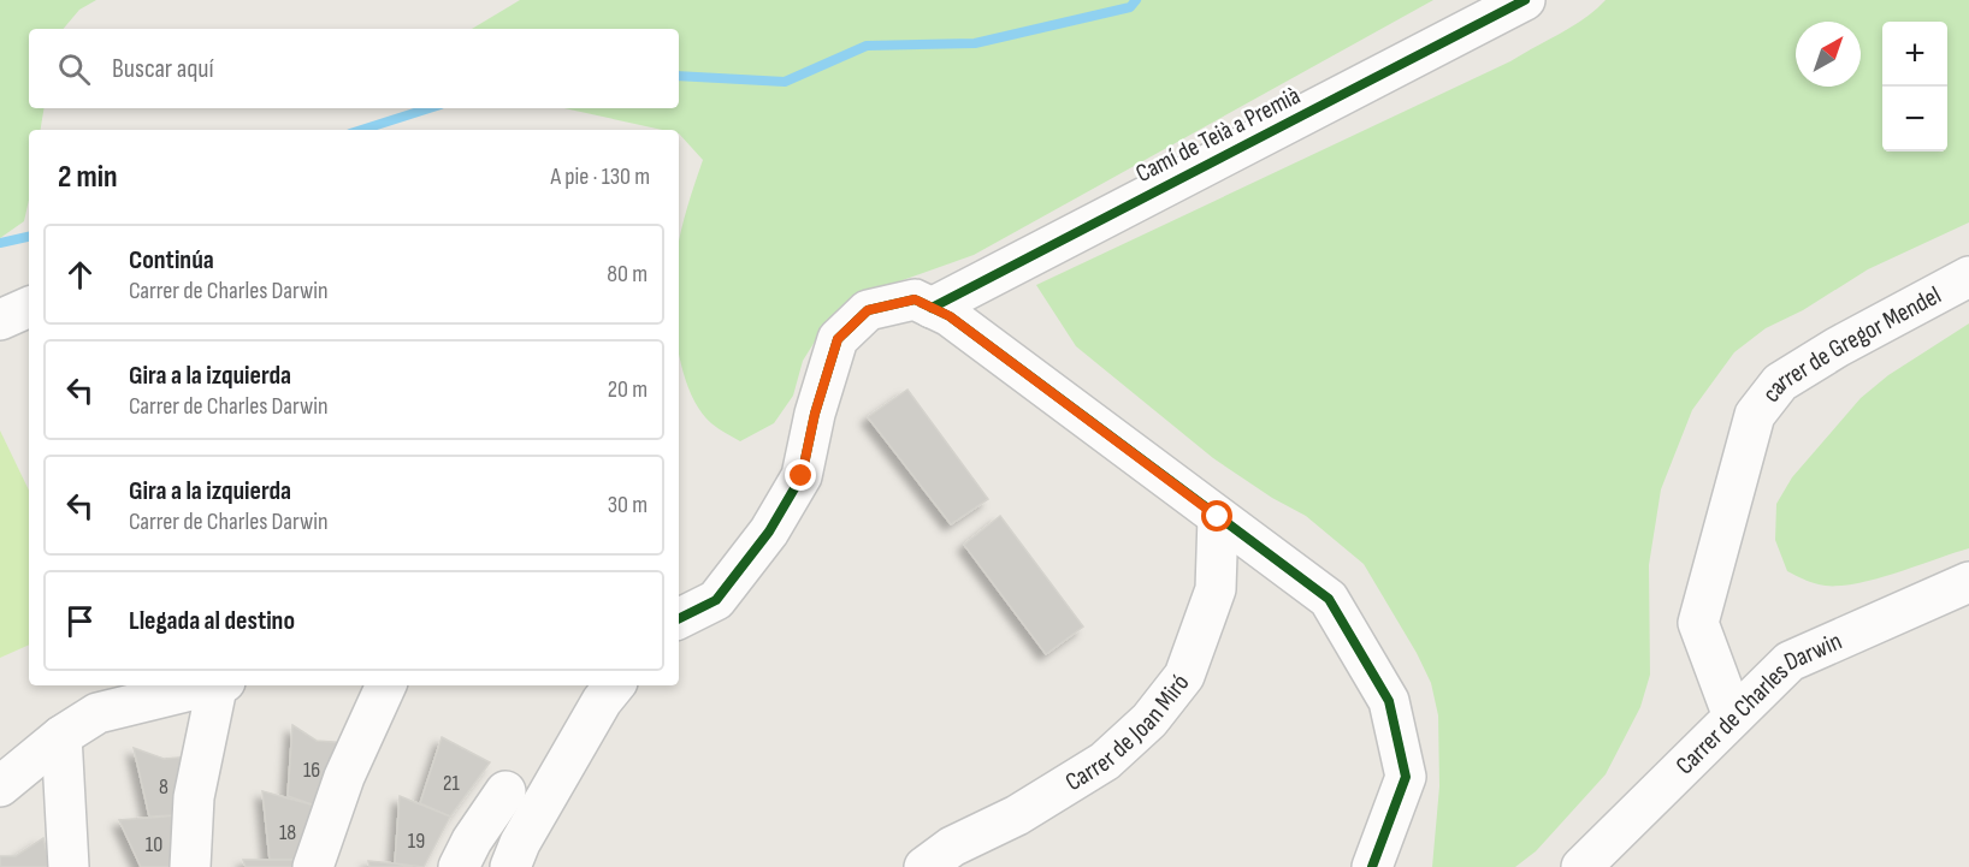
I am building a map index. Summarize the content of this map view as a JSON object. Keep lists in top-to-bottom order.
{
  "streets": {
    "street": [
      "Camí de Teià a Premià",
      "carrer de Gregor Mendel",
      "Carrer de Charles Darwin",
      "Carrer de Joan Miró"
    ]
  },
  "crossings": [
    ["carrer de Gregor Mendel", "Carrer de Charles Darwin"]
  ],
  "house_numbers": [
    "16",
    "21",
    "8",
    "18",
    "19",
    "10"
  ],
  "north": "top right",
  "page": {
    "map_buttons": ["+", "−"],
    "search": "Buscar aquí",
    "heading": ["2 min", "A pie · 130 m"],
    "list": [
      ["Continúa", "Carrer de Charles Darwin", "80 m"],
      ["Gira a la izquierda", "Carrer de Charles Darwin", "20 m"],
      ["Gira a la izquierda", "Carrer de Charles Darwin", "30 m"],
      "Llegada al destino"
    ]
  }
}
